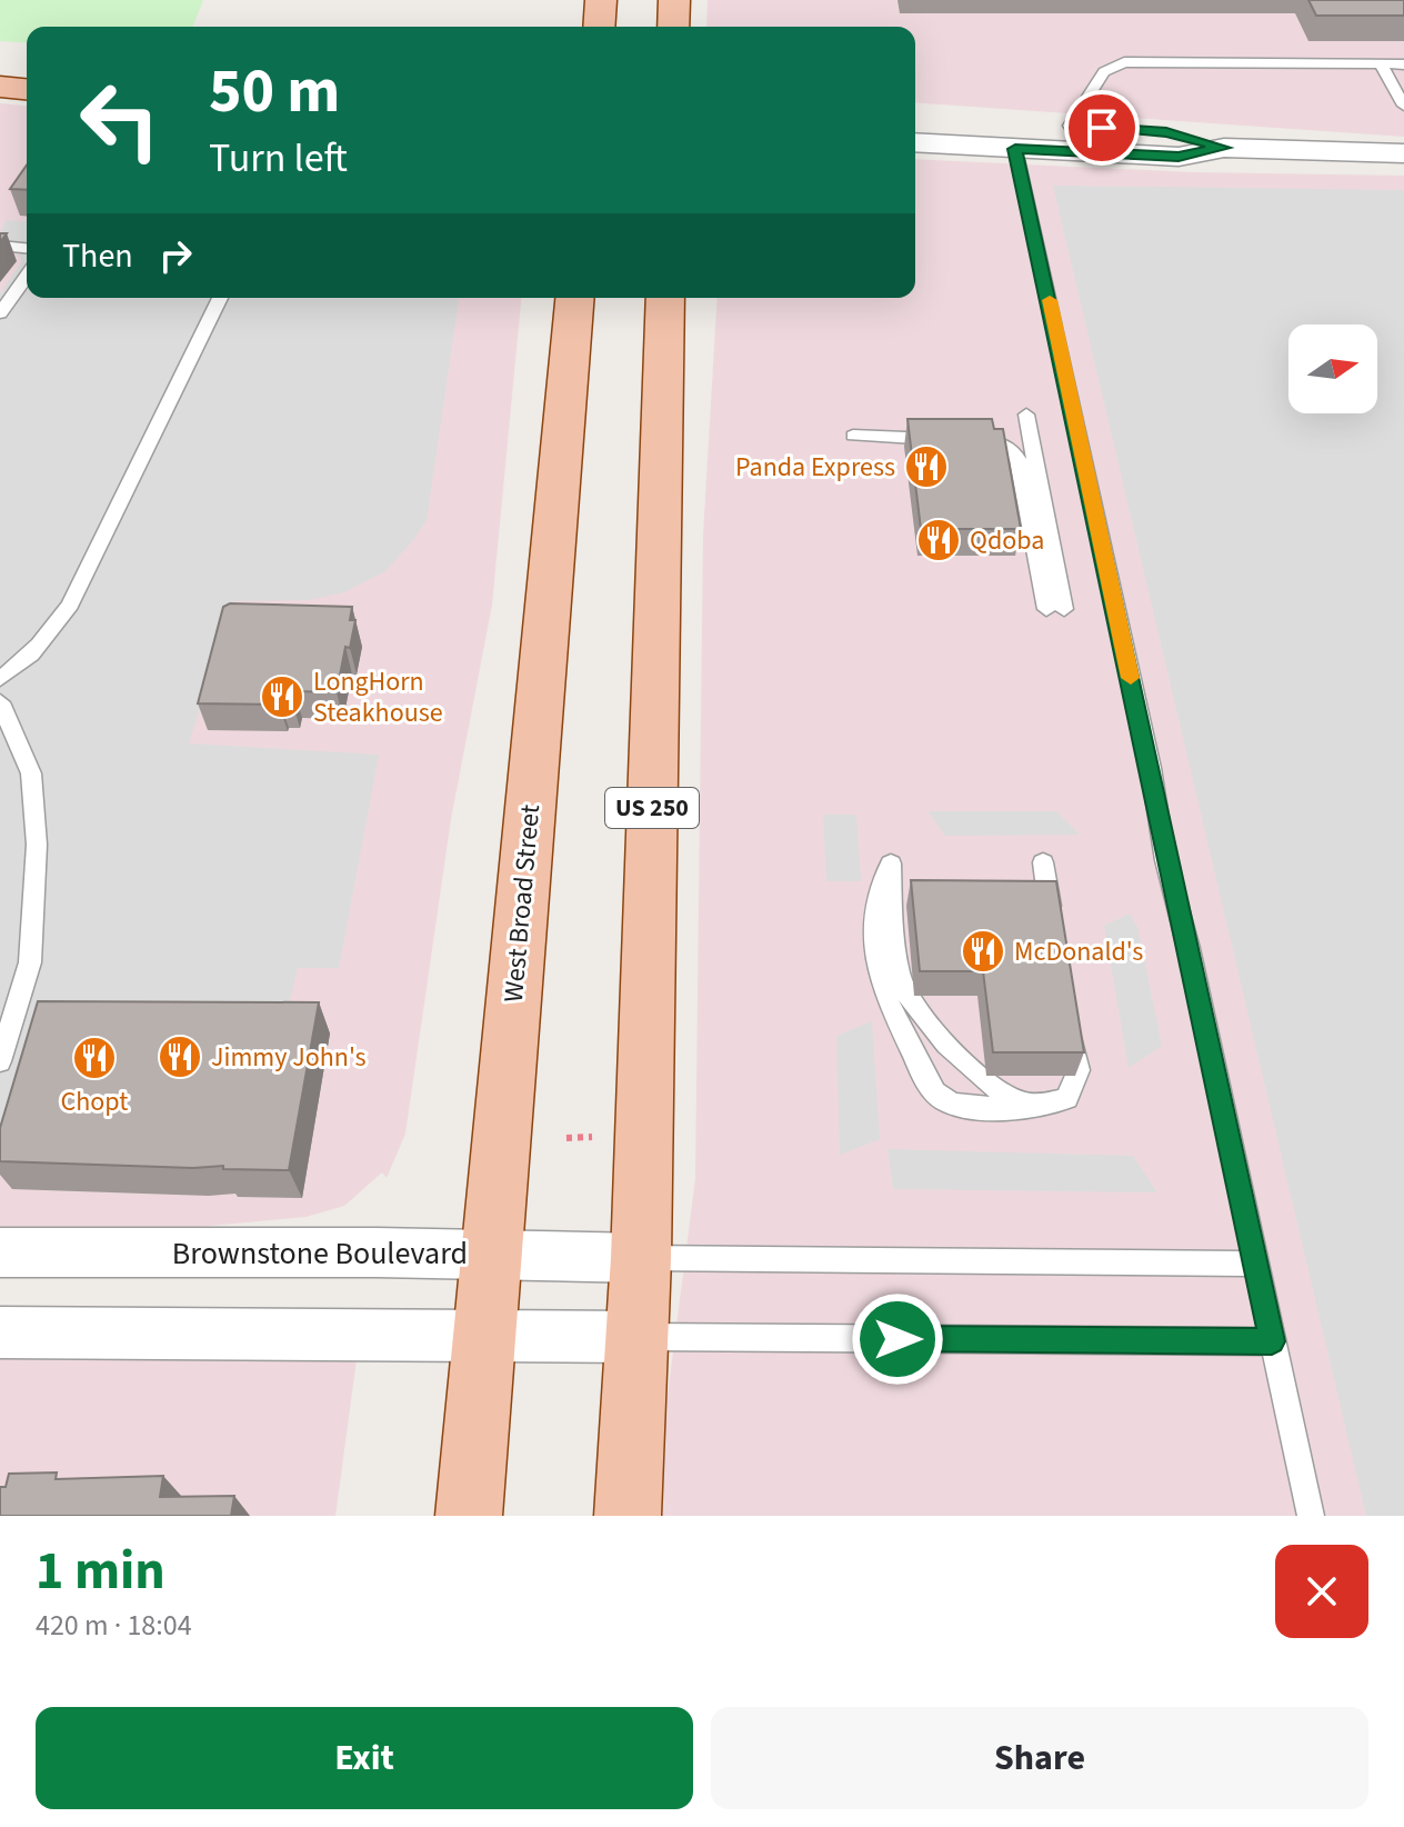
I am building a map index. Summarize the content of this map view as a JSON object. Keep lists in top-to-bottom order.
{
  "streets": {
    "main road": ["US 250", "West Broad Street"],
    "street": ["Brownstone Boulevard"]
  },
  "crossings": [
    ["US 250", "Brownstone Boulevard"],
    ["West Broad Street", "Brownstone Boulevard"]
  ],
  "places": {
    "restaurant": [
      "Panda Express",
      "Qdoba",
      "LongHorn Steakhouse",
      "McDonald's",
      "Jimmy John's",
      "Chopt"
    ]
  },
  "north": "right",
  "page": {
    "turn": ["50 m", "Turn left"],
    "then": "Then",
    "heading": ["1 min", "420 m · 18:04"],
    "buttons": ["Exit", "Share"]
  }
}
